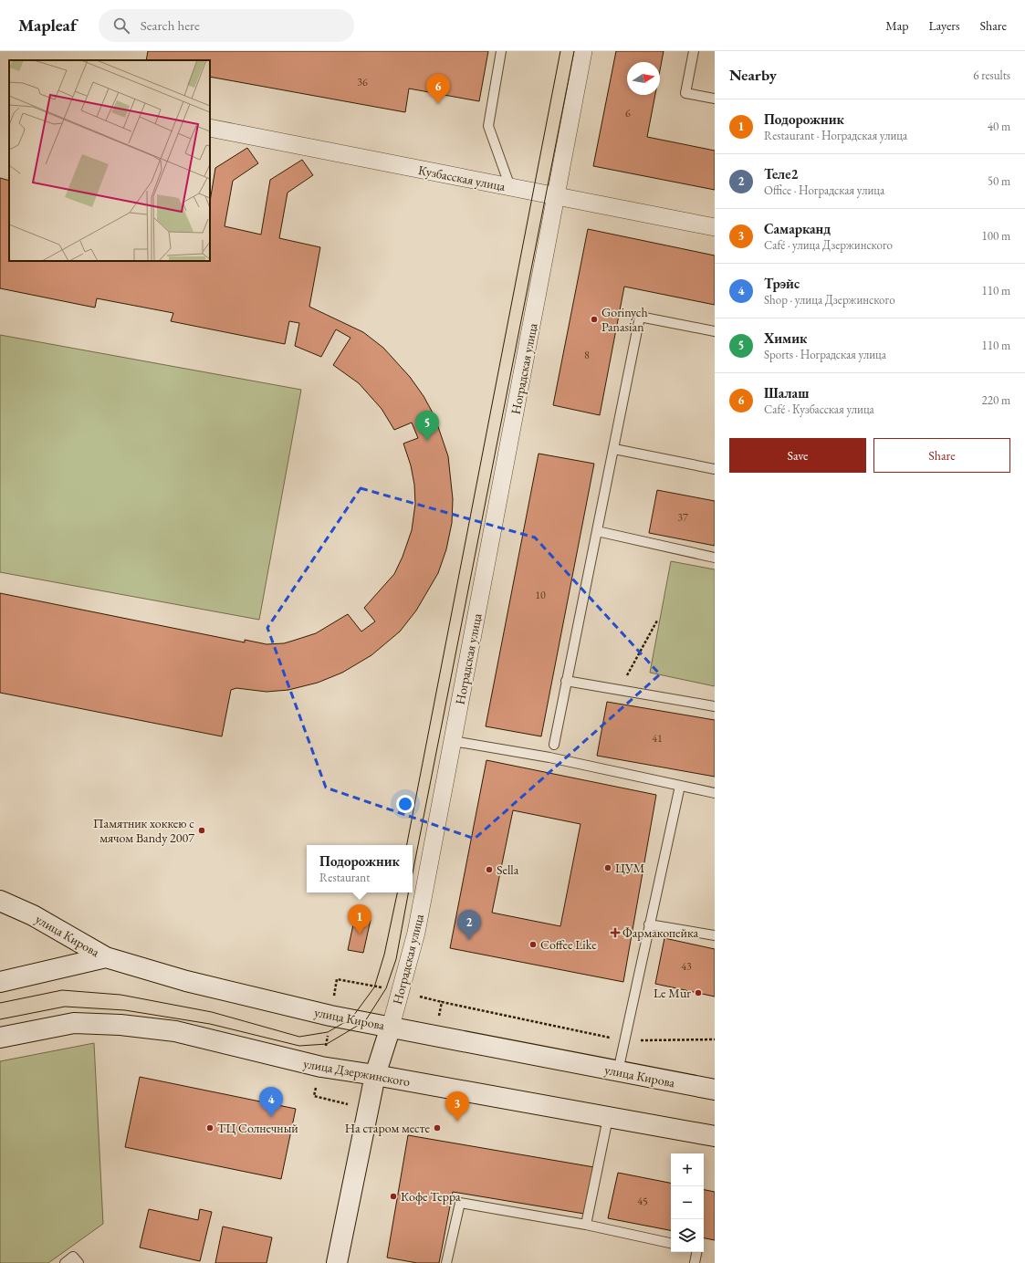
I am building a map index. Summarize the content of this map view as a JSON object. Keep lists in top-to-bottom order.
{
  "streets": {
    "street": [
      "Кузбасская улица",
      "Ноградская улица",
      "улица Кирова",
      "улица Дзержинского"
    ]
  },
  "crossings": [
    ["Кузбасская улица", "Ноградская улица"],
    ["Ноградская улица", "улица Кирова"],
    ["Ноградская улица", "улица Дзержинского"]
  ],
  "places": {
    "other": [
      "Gorinych Panasian",
      "Памятник хоккею с мячом Bandy 2007",
      "ЦУМ",
      "Sella",
      "Coffee Like",
      "Le Mur",
      "ТЦ Солнечный",
      "На старом месте",
      "Кофе Терра"
    ],
    "health": ["Фармакопейка"]
  },
  "house_numbers": [
    "36",
    "6",
    "8",
    "37",
    "10",
    "41",
    "43",
    "45"
  ],
  "north": "right",
  "page": {
    "header": "Mapleaf",
    "search": "Search here",
    "nav": ["Map", "Layers", "Share"],
    "heading": ["Nearby", "6 results"],
    "pins": [
      "6",
      "5",
      "1",
      "2",
      "4",
      "3"
    ],
    "list": [
      {
        "mark": "1",
        "name": "Подорожник",
        "note": "Restaurant · Ноградская улица",
        "value": "40 m"
      },
      {
        "mark": "2",
        "name": "Теле2",
        "note": "Office · Ноградская улица",
        "value": "50 m"
      },
      {
        "mark": "3",
        "name": "Самарканд",
        "note": "Café · улица Дзержинского",
        "value": "100 m"
      },
      {
        "mark": "4",
        "name": "Трэйс",
        "note": "Shop · улица Дзержинского",
        "value": "110 m"
      },
      {
        "mark": "5",
        "name": "Химик",
        "note": "Sports · Ноградская улица",
        "value": "110 m"
      },
      {
        "mark": "6",
        "name": "Шалаш",
        "note": "Café · Кузбасская улица",
        "value": "220 m"
      }
    ],
    "buttons": ["Save", "Share"],
    "popup": ["Подорожник", "Restaurant"],
    "map_buttons": ["+", "−"]
  }
}
